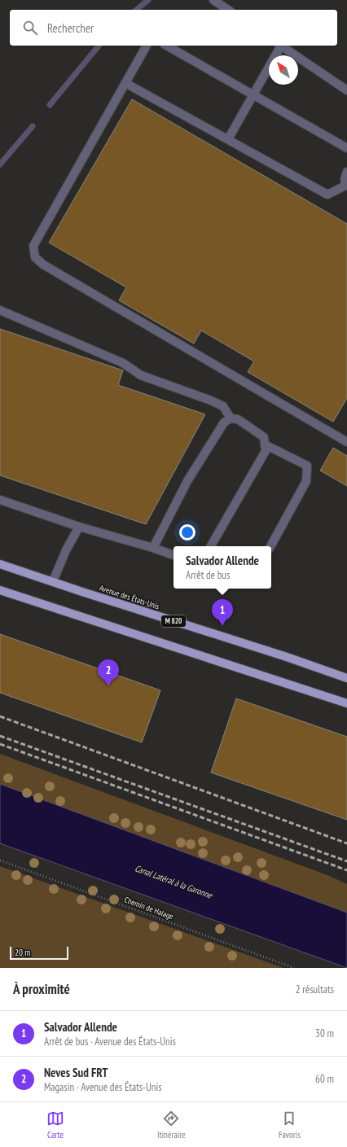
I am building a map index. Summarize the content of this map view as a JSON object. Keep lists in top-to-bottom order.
{
  "streets": {
    "main road": ["Avenue des États-Unis", "M 820"],
    "path": ["Chemin de Halage"]
  },
  "water": ["Canal Latéral à la Garonne"],
  "scale_bar": "20 m",
  "north": "top left",
  "page": {
    "search": "Rechercher",
    "popup": ["Salvador Allende", "Arrêt de bus"],
    "pins": ["1", "2"],
    "scale": "20 m",
    "heading": ["À proximité", "2 résultats"],
    "list": [
      {
        "mark": "1",
        "name": "Salvador Allende",
        "note": "Arrêt de bus · Avenue des États-Unis",
        "value": "30 m"
      },
      {
        "mark": "2",
        "name": "Neves Sud FRT",
        "note": "Magasin · Avenue des États-Unis",
        "value": "60 m"
      }
    ],
    "nav": ["Carte", "Itinéraire", "Favoris"]
  }
}
